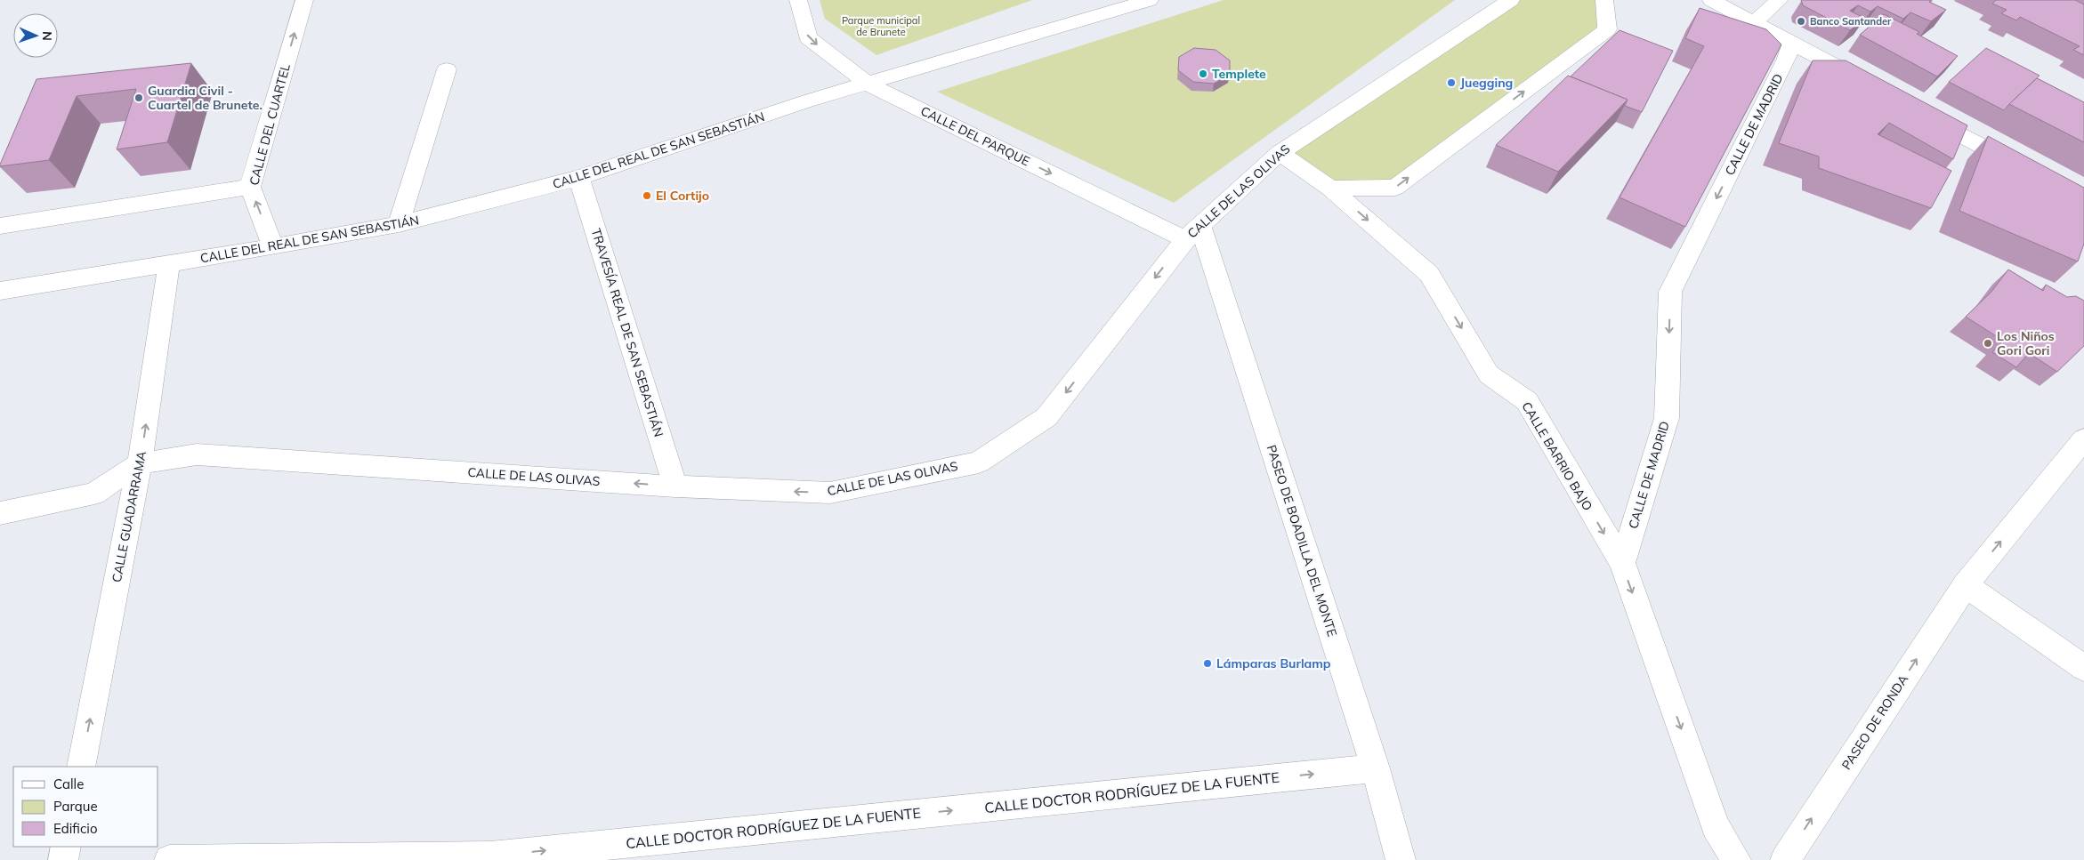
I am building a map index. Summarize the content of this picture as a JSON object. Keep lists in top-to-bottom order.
{
  "streets": {
    "street": [
      "CALLE DEL CUARTEL",
      "CALLE DE MADRID",
      "CALLE DEL PARQUE",
      "CALLE DEL REAL DE SAN SEBASTIÁN",
      "CALLE DE LAS OLIVAS",
      "TRAVESÍA REAL DE SAN SEBASTIÁN",
      "CALLE BARRIO BAJO",
      "CALLE GUADARRAMA",
      "PASEO DE BOADILLA DEL MONTE",
      "PASEO DE RONDA",
      "CALLE DOCTOR RODRÍGUEZ DE LA FUENTE"
    ]
  },
  "crossings": [
    ["CALLE DEL CUARTEL", "CALLE DEL REAL DE SAN SEBASTIÁN"],
    ["CALLE DE MADRID", "CALLE BARRIO BAJO"],
    ["CALLE DEL PARQUE", "CALLE DEL REAL DE SAN SEBASTIÁN"],
    ["CALLE DEL PARQUE", "CALLE DE LAS OLIVAS"],
    ["CALLE DEL PARQUE", "PASEO DE BOADILLA DEL MONTE"],
    ["CALLE DEL REAL DE SAN SEBASTIÁN", "TRAVESÍA REAL DE SAN SEBASTIÁN"],
    ["CALLE DEL REAL DE SAN SEBASTIÁN", "CALLE GUADARRAMA"],
    ["CALLE DE LAS OLIVAS", "TRAVESÍA REAL DE SAN SEBASTIÁN"],
    ["CALLE DE LAS OLIVAS", "CALLE BARRIO BAJO"],
    ["CALLE DE LAS OLIVAS", "CALLE GUADARRAMA"],
    ["CALLE DE LAS OLIVAS", "PASEO DE BOADILLA DEL MONTE"],
    ["PASEO DE BOADILLA DEL MONTE", "CALLE DOCTOR RODRÍGUEZ DE LA FUENTE"]
  ],
  "one_way": [
    "CALLE DE MADRID",
    "CALLE DEL PARQUE",
    "CALLE DE LAS OLIVAS",
    "CALLE BARRIO BAJO",
    "CALLE GUADARRAMA",
    "PASEO DE RONDA",
    "CALLE DOCTOR RODRÍGUEZ DE LA FUENTE"
  ],
  "parks": ["Parque municipal de Brunete"],
  "places": [
    "Banco Santander",
    "Templete",
    "Juegging",
    "Guardia Civil - Cuartel de Brunete.",
    "El Cortijo",
    "Los Niños Gori Gori",
    "Lámparas Burlamp"
  ],
  "legend": ["Calle", "Parque", "Edificio"],
  "north": "right"
}
